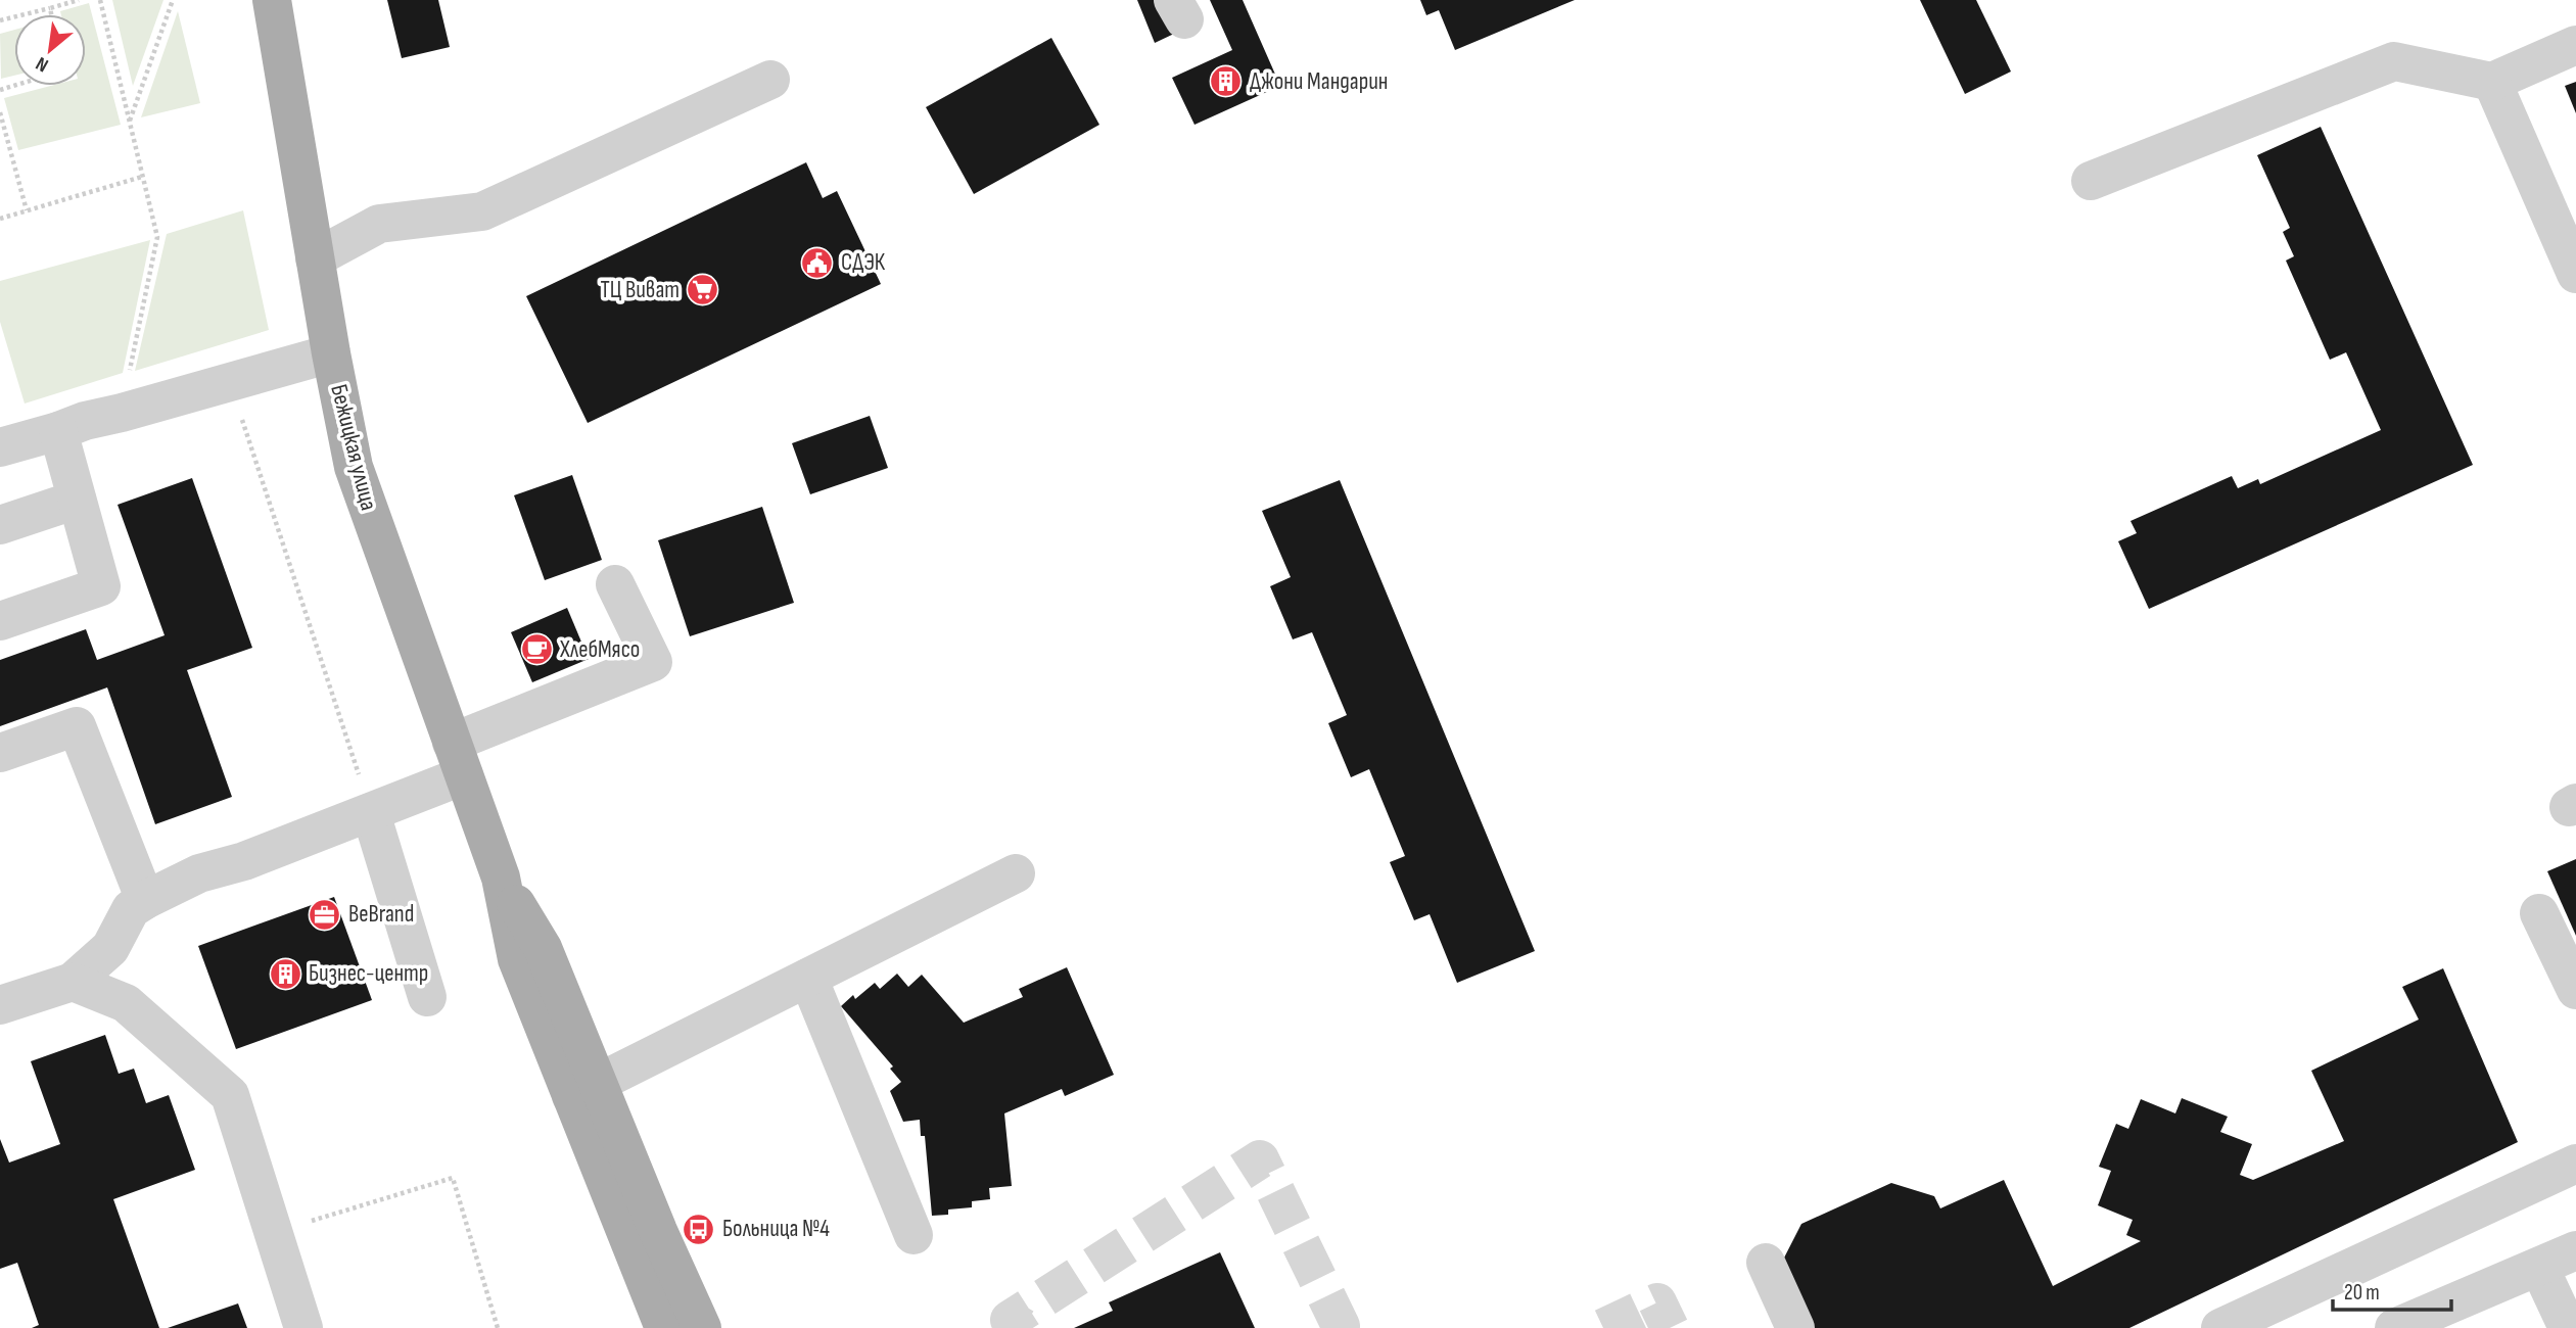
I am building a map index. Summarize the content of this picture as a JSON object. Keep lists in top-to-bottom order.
{
  "streets": {
    "main road": ["Бежицкая улица"]
  },
  "places": {
    "building": ["Джони Мандарин", "Бизнес-центр"],
    "public building": ["СДЭК"],
    "supermarket": ["ТЦ Виват"],
    "cafe": ["ХлебМясо"],
    "office": ["BeBrand"],
    "bus stop": ["Больница №4"]
  },
  "scale_bar": "20 m",
  "north": "bottom left"
}
